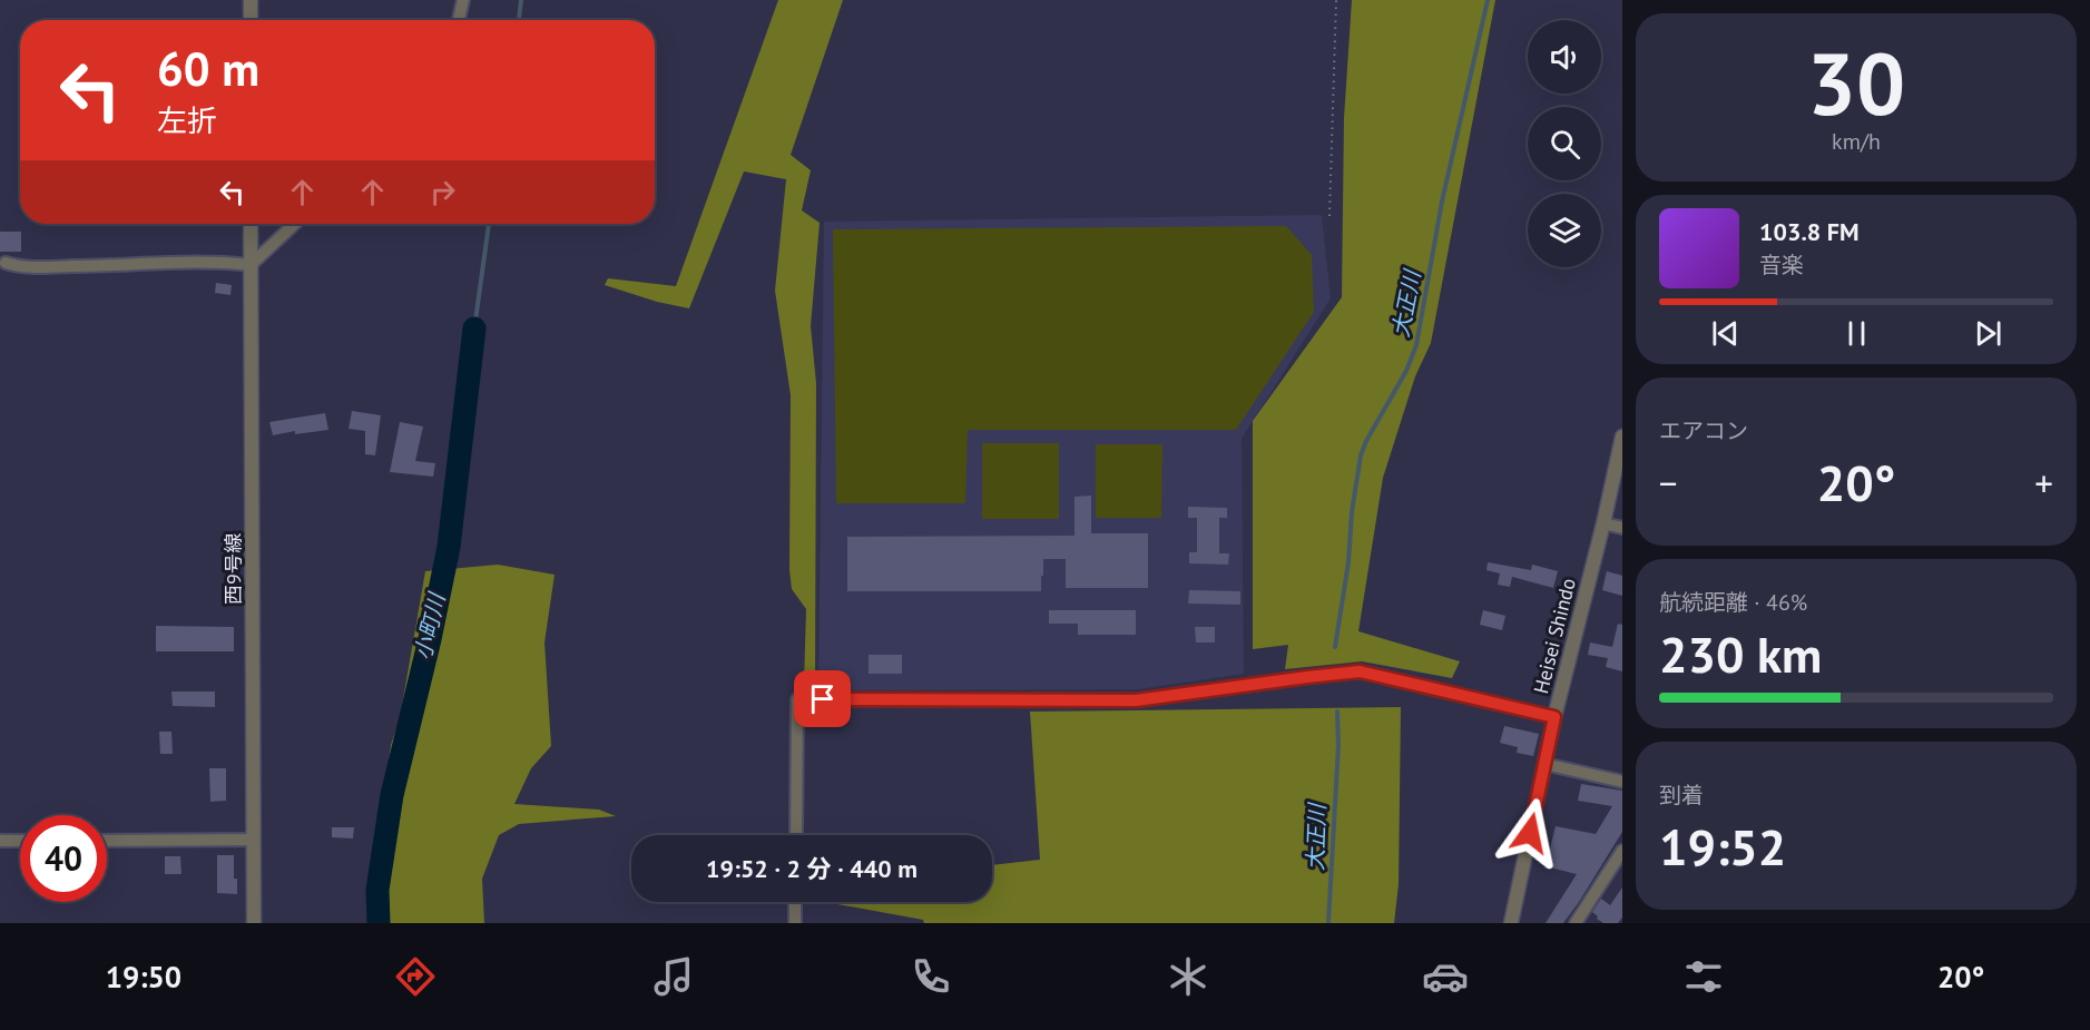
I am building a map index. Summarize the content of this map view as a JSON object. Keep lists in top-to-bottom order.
{
  "streets": {
    "street": ["西9号線", "Heisei Shindo"]
  },
  "water": ["大正川", "小町川"],
  "page": {
    "tile": [
      ["30", "km/h"],
      "エアコン",
      ["航続距離 · 46%", "230 km"],
      ["到着", "19:52"]
    ],
    "turn": ["60 m", "左折"],
    "song": ["103.8 FM", "音楽"],
    "heat": ["−", "20°", "+"],
    "limit": "40",
    "trip": "19:52 · 2 分 · 440 m",
    "tabs": ["19:50", "20°"]
  }
}
